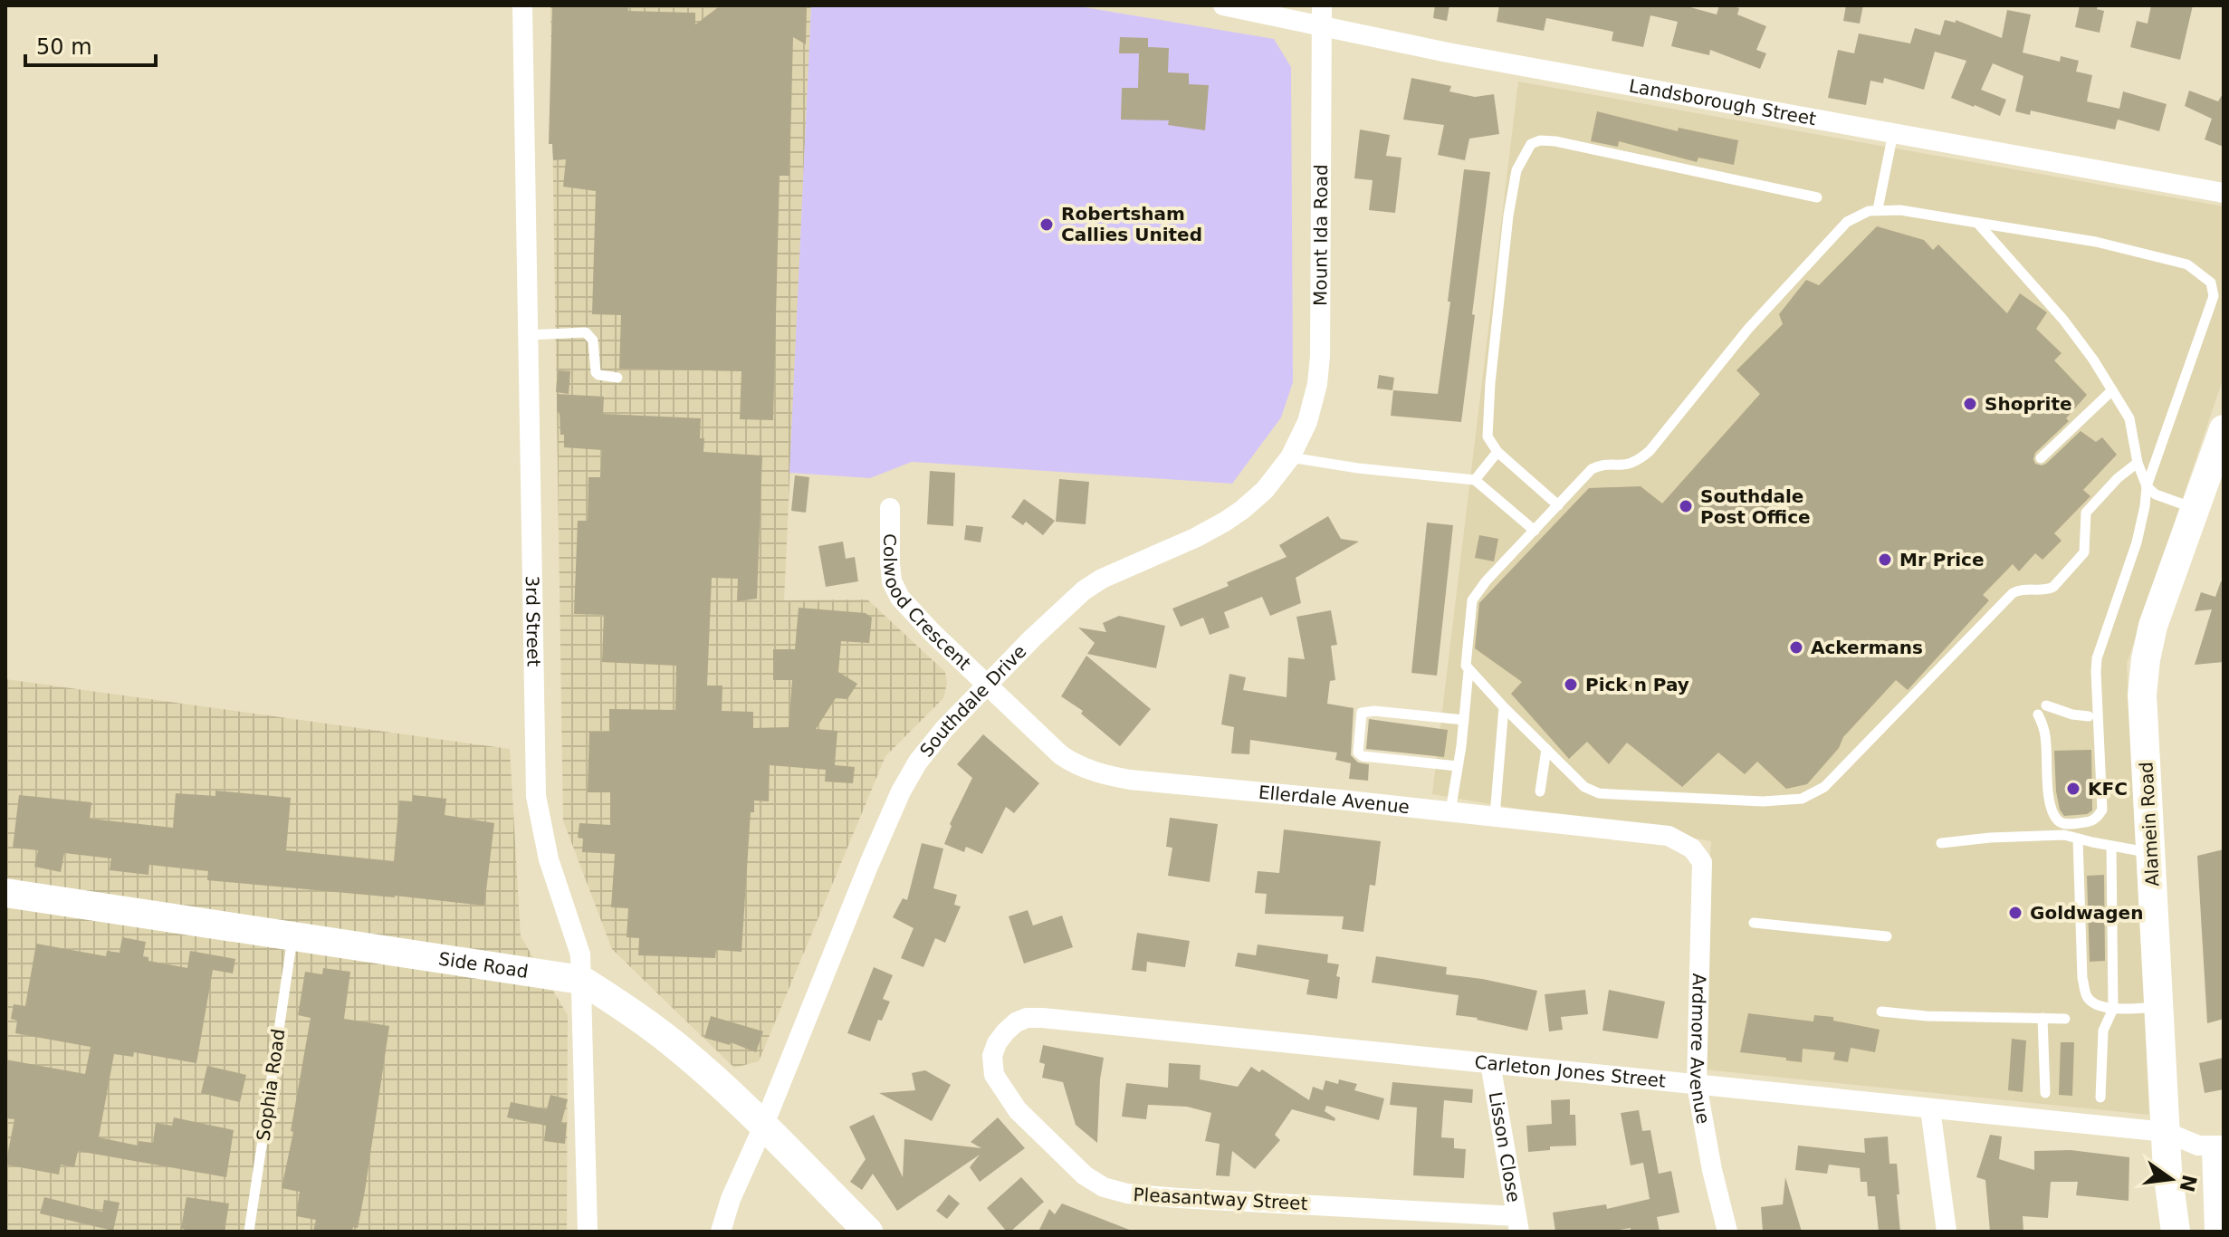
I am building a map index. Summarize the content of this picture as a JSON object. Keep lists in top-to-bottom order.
{
  "streets": {
    "street": [
      "Landsborough Street",
      "Mount Ida Road",
      "Colwood Crescent",
      "3rd Street",
      "Southdale Drive",
      "Ellerdale Avenue",
      "Alamein Road",
      "Side Road",
      "Ardmore Avenue",
      "Carleton Jones Street",
      "Lisson Close",
      "Pleasantway Street"
    ],
    "lane": ["Sophia Road"]
  },
  "crossings": [
    ["Landsborough Street", "Mount Ida Road"],
    ["Mount Ida Road", "Southdale Drive"],
    ["Colwood Crescent", "Southdale Drive"],
    ["Colwood Crescent", "Ellerdale Avenue"],
    ["3rd Street", "Side Road"],
    ["Southdale Drive", "Ellerdale Avenue"],
    ["Southdale Drive", "Side Road"],
    ["Ellerdale Avenue", "Ardmore Avenue"],
    ["Alamein Road", "Carleton Jones Street"],
    ["Side Road", "Sophia Road"],
    ["Ardmore Avenue", "Carleton Jones Street"],
    ["Carleton Jones Street", "Lisson Close"],
    ["Carleton Jones Street", "Pleasantway Street"],
    ["Lisson Close", "Pleasantway Street"]
  ],
  "places": [
    "Robertsham Callies United",
    "Shoprite",
    "Southdale Post Office",
    "Mr Price",
    "Ackermans",
    "Pick n Pay",
    "KFC",
    "Goldwagen"
  ],
  "scale_bar": "50 m",
  "north": "right"
}
